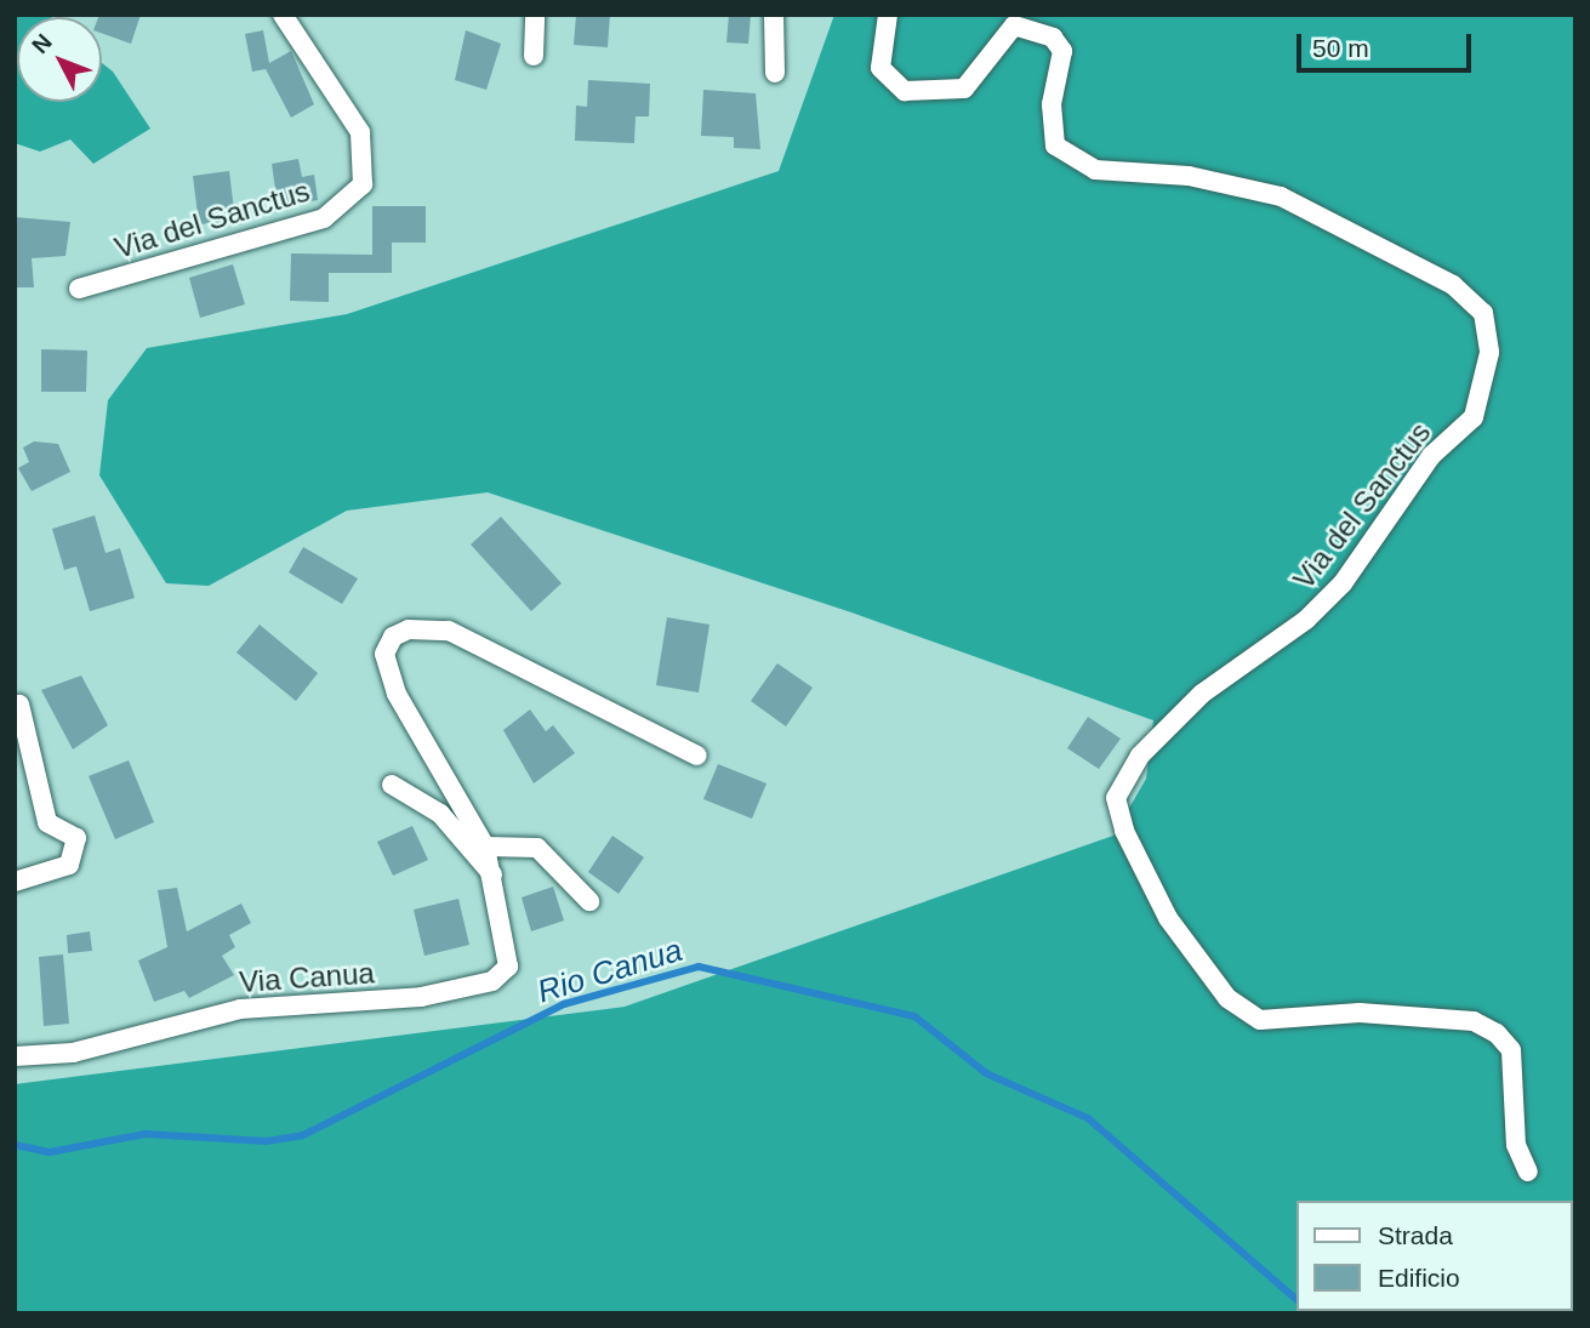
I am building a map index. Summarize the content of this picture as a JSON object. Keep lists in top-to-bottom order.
{
  "streets": {
    "street": ["Via del Sanctus", "Via Canua"]
  },
  "water": ["Rio Canua"],
  "legend": ["Strada", "Edificio"],
  "scale_bar": "50 m",
  "north": "top left"
}
